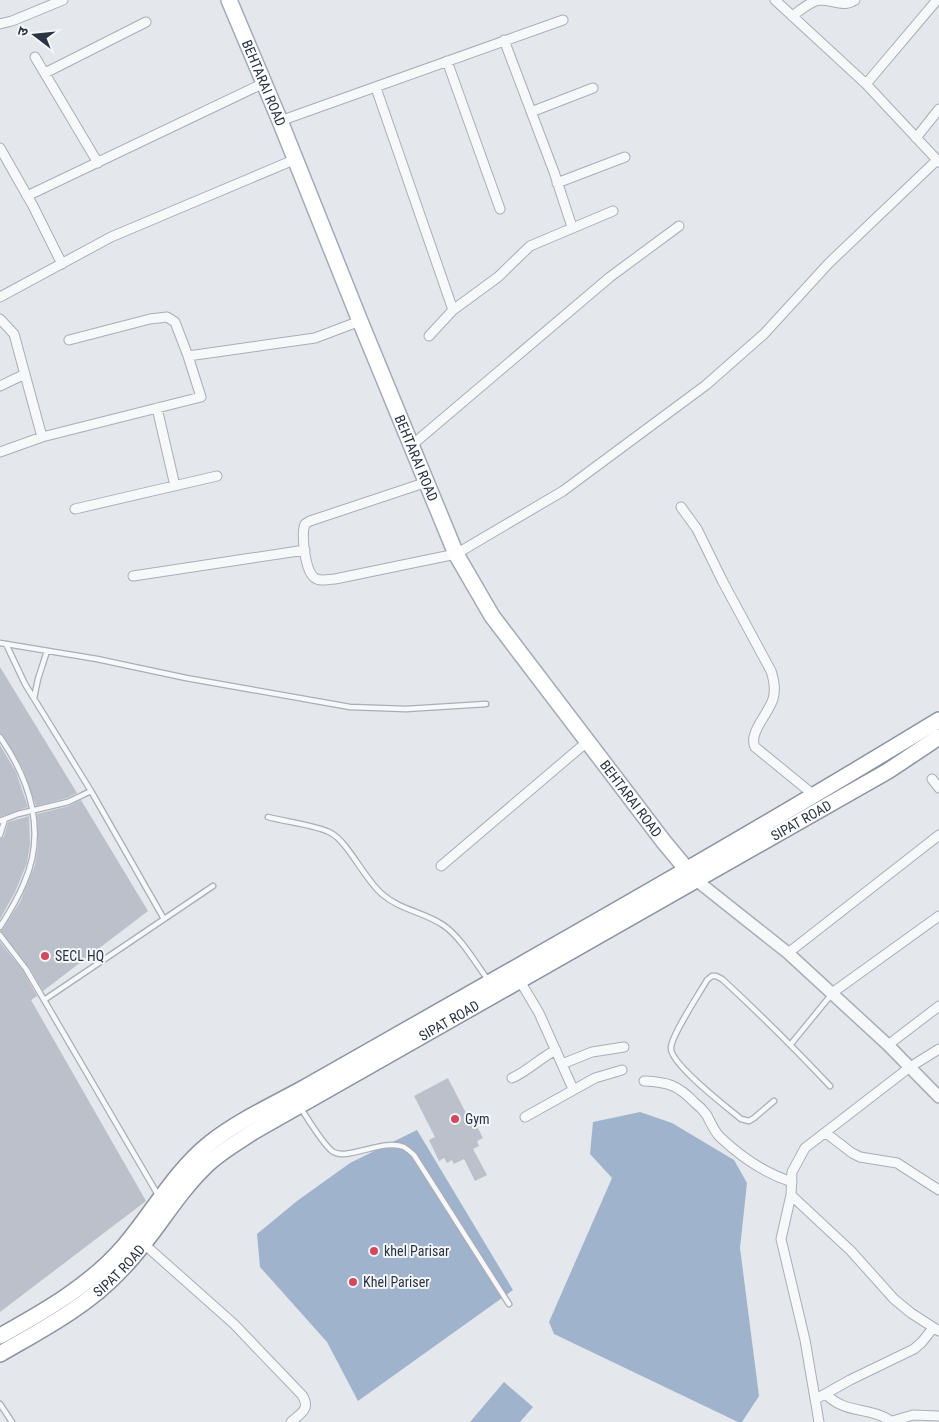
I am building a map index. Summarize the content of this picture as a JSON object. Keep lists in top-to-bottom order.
{
  "streets": {
    "main road": ["BEHTARAI ROAD", "SIPAT ROAD"]
  },
  "crossings": [
    ["BEHTARAI ROAD", "SIPAT ROAD"]
  ],
  "places": [
    "SECL HQ",
    "Gym",
    "khel Parisar",
    "Khel Pariser"
  ],
  "north": "left"
}
